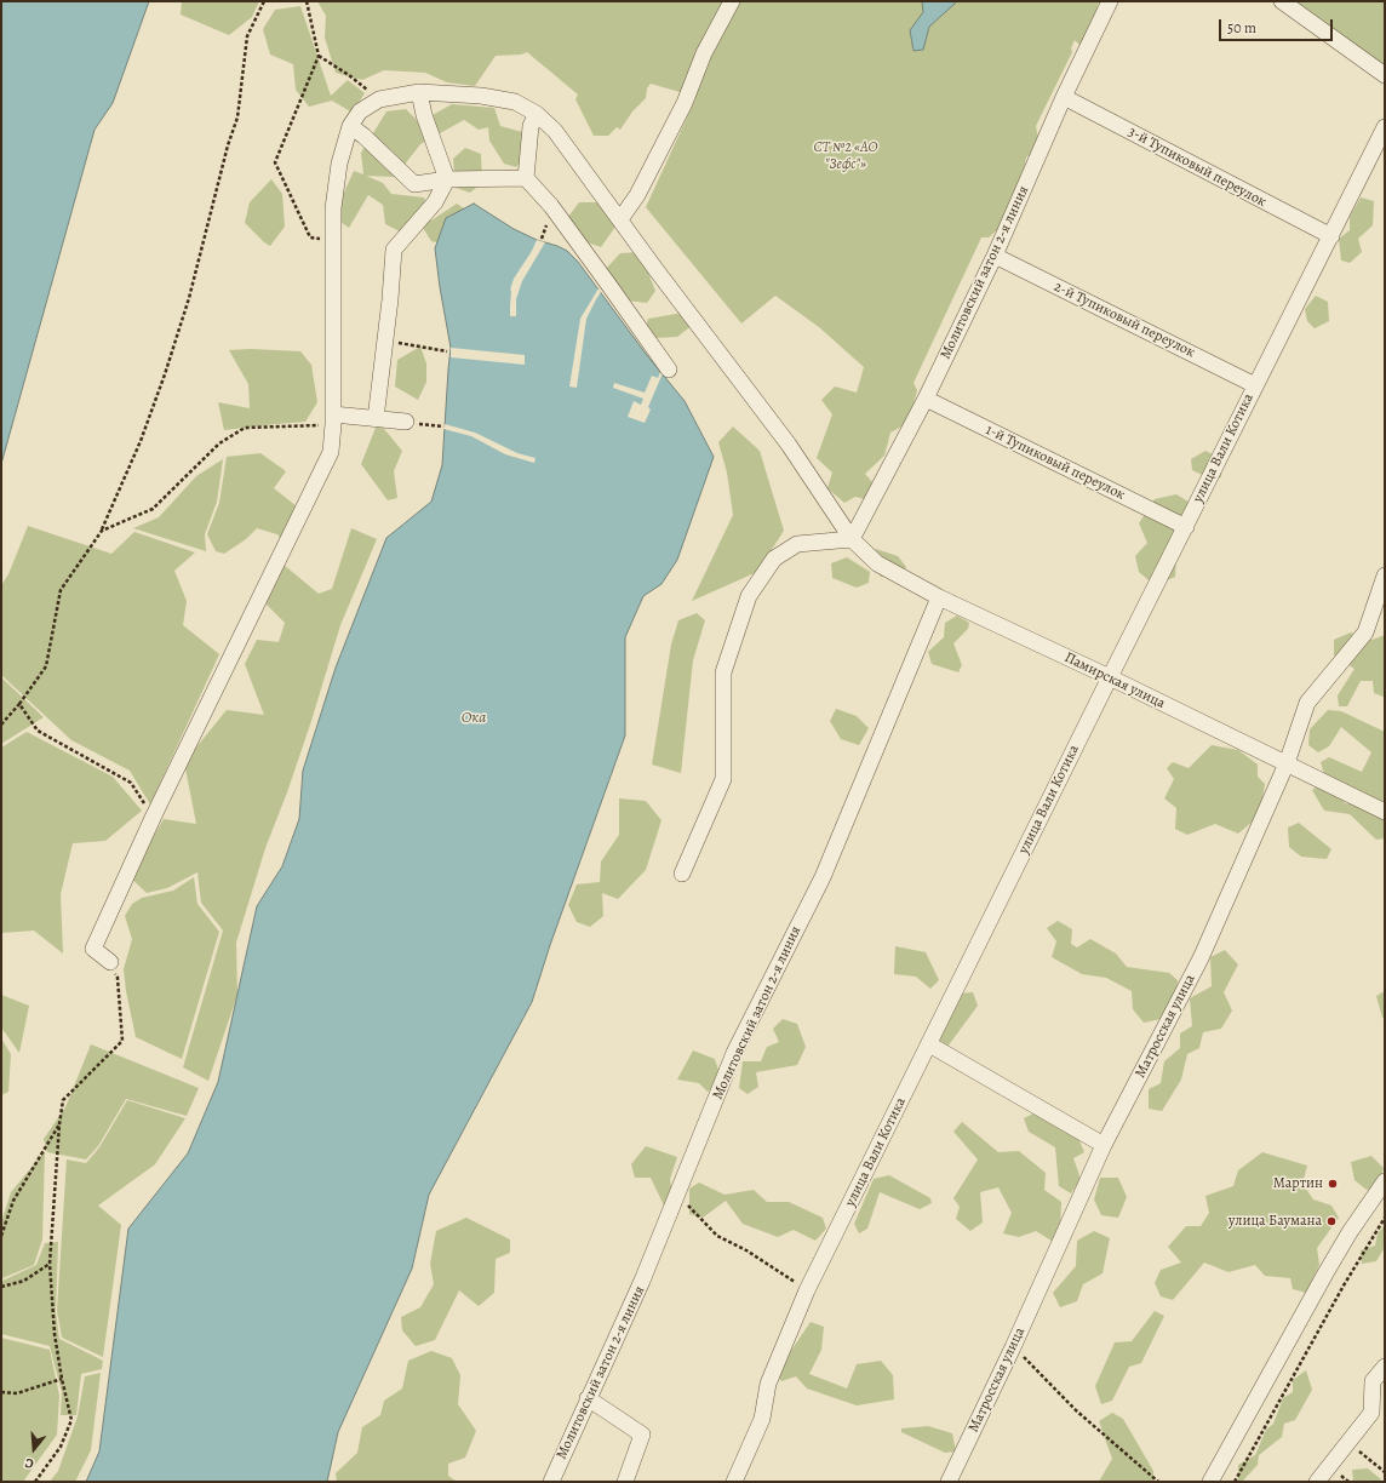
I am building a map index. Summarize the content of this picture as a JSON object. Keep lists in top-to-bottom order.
{
  "streets": {
    "street": [
      "3-й Тупиковый переулок",
      "Молитовский затон 2-я линия",
      "2-й Тупиковый переулок",
      "улица Вали Котика",
      "1-й Тупиковый переулок",
      "Памирская улица",
      "Матросская улица"
    ]
  },
  "crossings": [
    ["3-й Тупиковый переулок", "Молитовский затон 2-я линия"],
    ["3-й Тупиковый переулок", "улица Вали Котика"],
    ["Молитовский затон 2-я линия", "2-й Тупиковый переулок"],
    ["Молитовский затон 2-я линия", "1-й Тупиковый переулок"],
    ["Молитовский затон 2-я линия", "Памирская улица"],
    ["2-й Тупиковый переулок", "улица Вали Котика"],
    ["улица Вали Котика", "1-й Тупиковый переулок"],
    ["улица Вали Котика", "Памирская улица"],
    ["Памирская улица", "Матросская улица"]
  ],
  "water": ["Ока"],
  "parks": ["СТ №2 «АО \"Зефс\"»"],
  "places": ["Мартин", "улица Баумана"],
  "scale_bar": "50 m",
  "north": "bottom"
}
